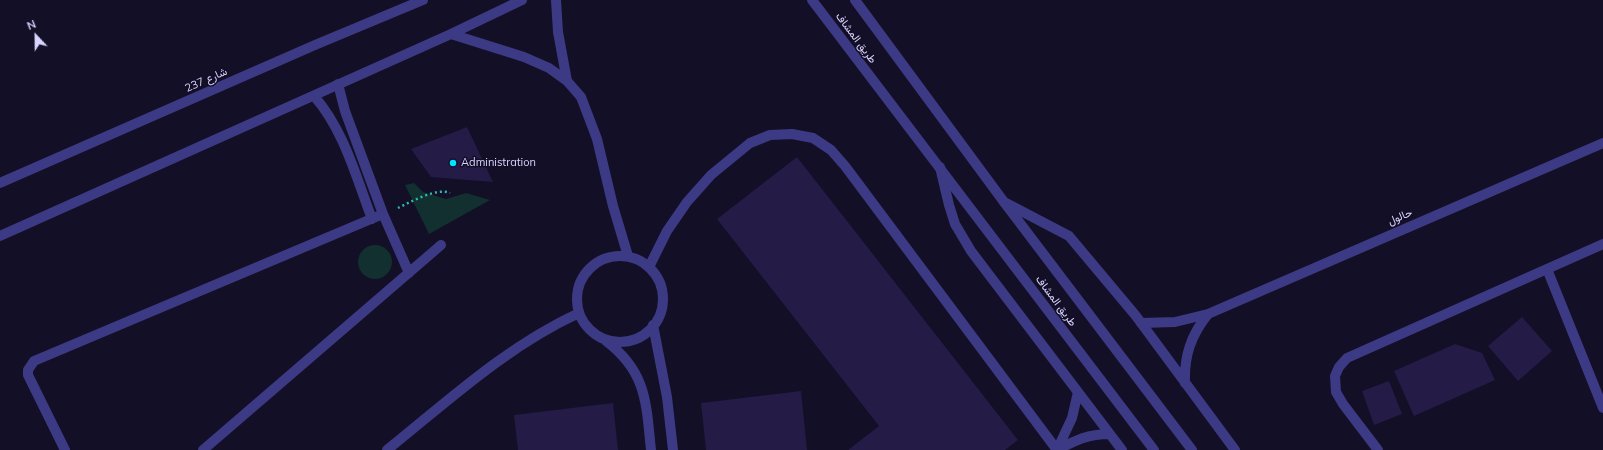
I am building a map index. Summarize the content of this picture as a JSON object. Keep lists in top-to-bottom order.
{
  "streets": {
    "street": ["طريق المشاف", "شارع 237", "حالول"]
  },
  "crossings": [
    ["طريق المشاف", "حالول"]
  ],
  "places": ["Administration"],
  "north": "top"
}
